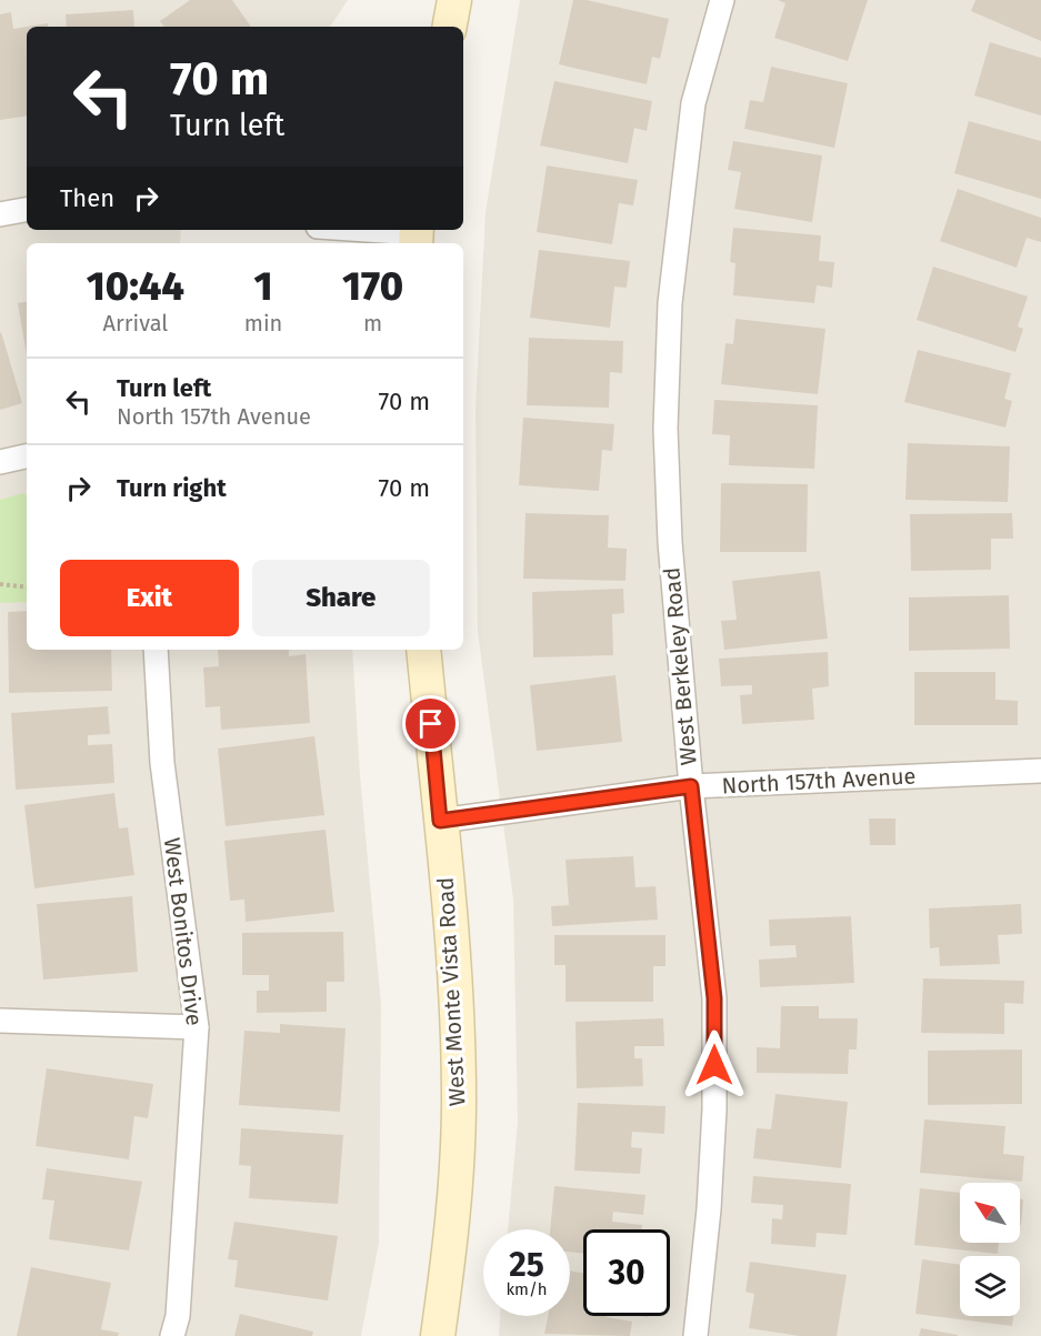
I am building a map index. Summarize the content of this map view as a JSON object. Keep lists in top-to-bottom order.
{
  "streets": {
    "street": [
      "West Berkeley Road",
      "North 157th Avenue",
      "West Bonitos Drive",
      "West Monte Vista Road"
    ]
  },
  "crossings": [
    ["West Berkeley Road", "North 157th Avenue"],
    ["North 157th Avenue", "West Monte Vista Road"]
  ],
  "north": "top left",
  "page": {
    "turn": ["70 m", "Turn left"],
    "then": "Then",
    "eta": [
      "10:44",
      "Arrival",
      "1",
      "min",
      "170",
      "m"
    ],
    "list": [
      {
        "name": "Turn left",
        "note": "North 157th Avenue",
        "value": "70 m"
      },
      {
        "name": "Turn right",
        "value": "70 m"
      }
    ],
    "buttons": ["Exit", "Share"],
    "speed": "25 km/h",
    "limit": "30"
  }
}
